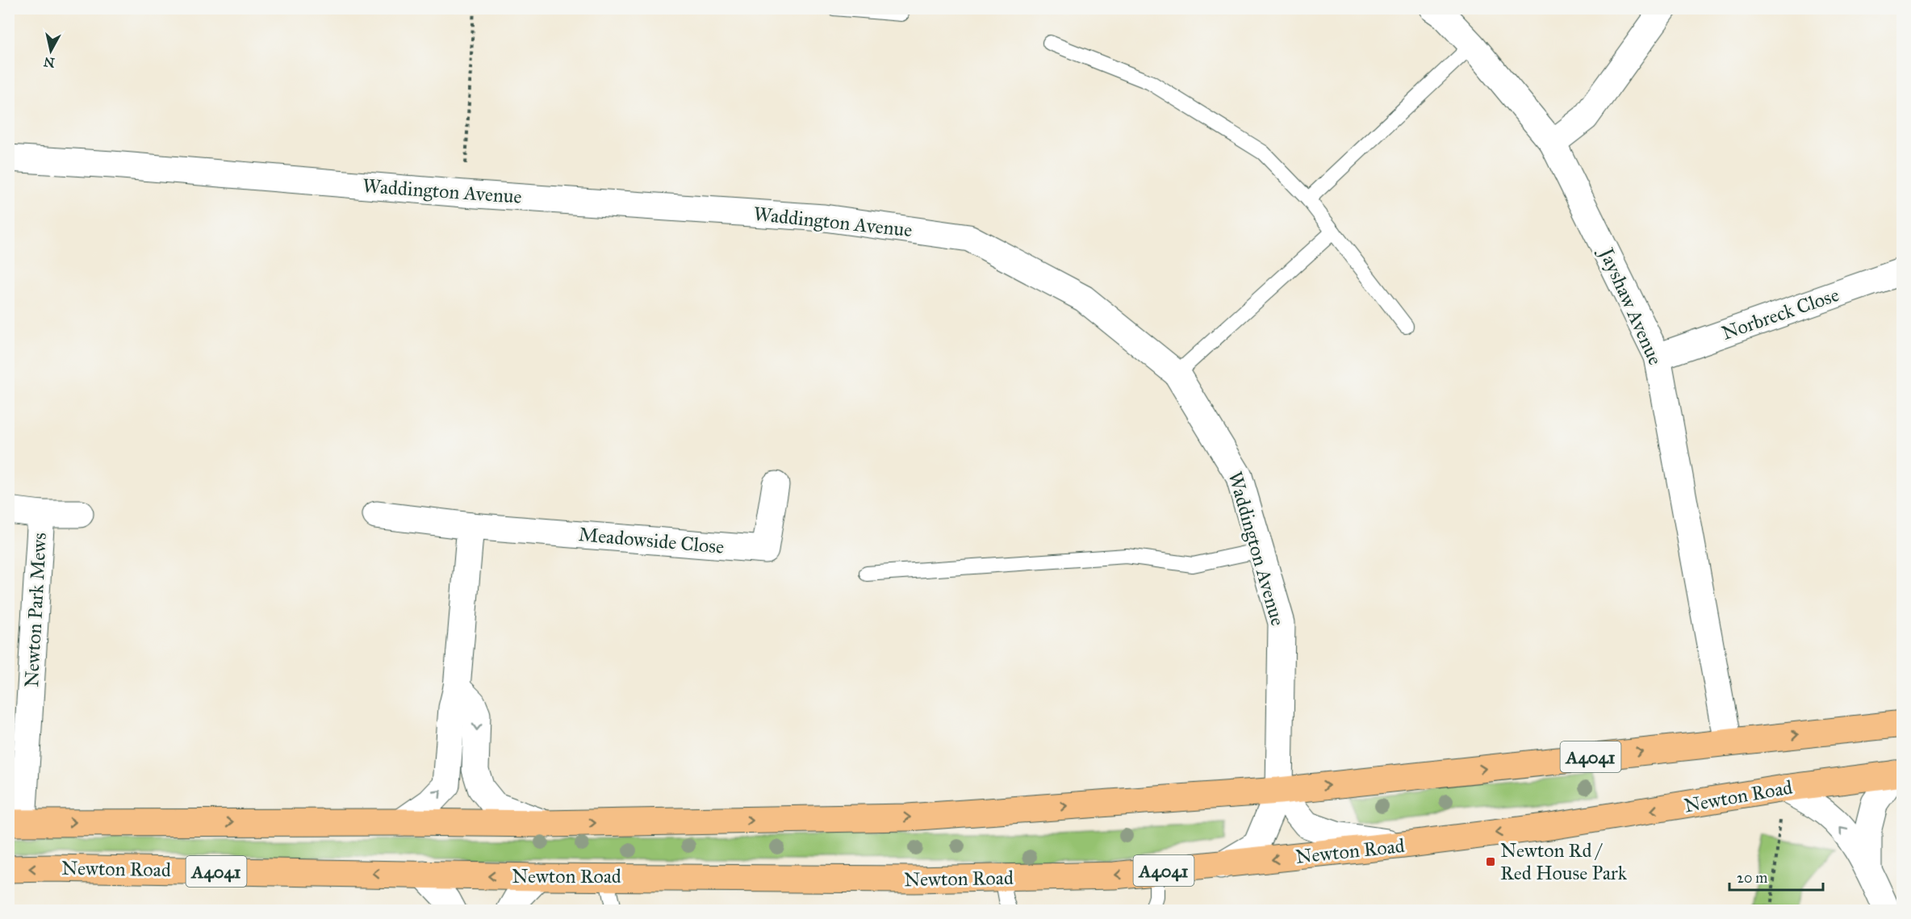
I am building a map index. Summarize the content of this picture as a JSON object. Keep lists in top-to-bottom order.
{
  "streets": {
    "highway": ["A4041", "Newton Road"],
    "street": [
      "Waddington Avenue",
      "Jayshaw Avenue",
      "Norbreck Close",
      "Meadowside Close",
      "Newton Park Mews"
    ]
  },
  "crossings": [
    ["Waddington Avenue", "A4041"],
    ["Waddington Avenue", "Newton Road"],
    ["Jayshaw Avenue", "Norbreck Close"],
    ["Jayshaw Avenue", "A4041"],
    ["Newton Park Mews", "A4041"]
  ],
  "places": {
    "transit": ["Newton Rd / Red House Park"]
  },
  "scale_bar": "20 m",
  "north": "bottom"
}
